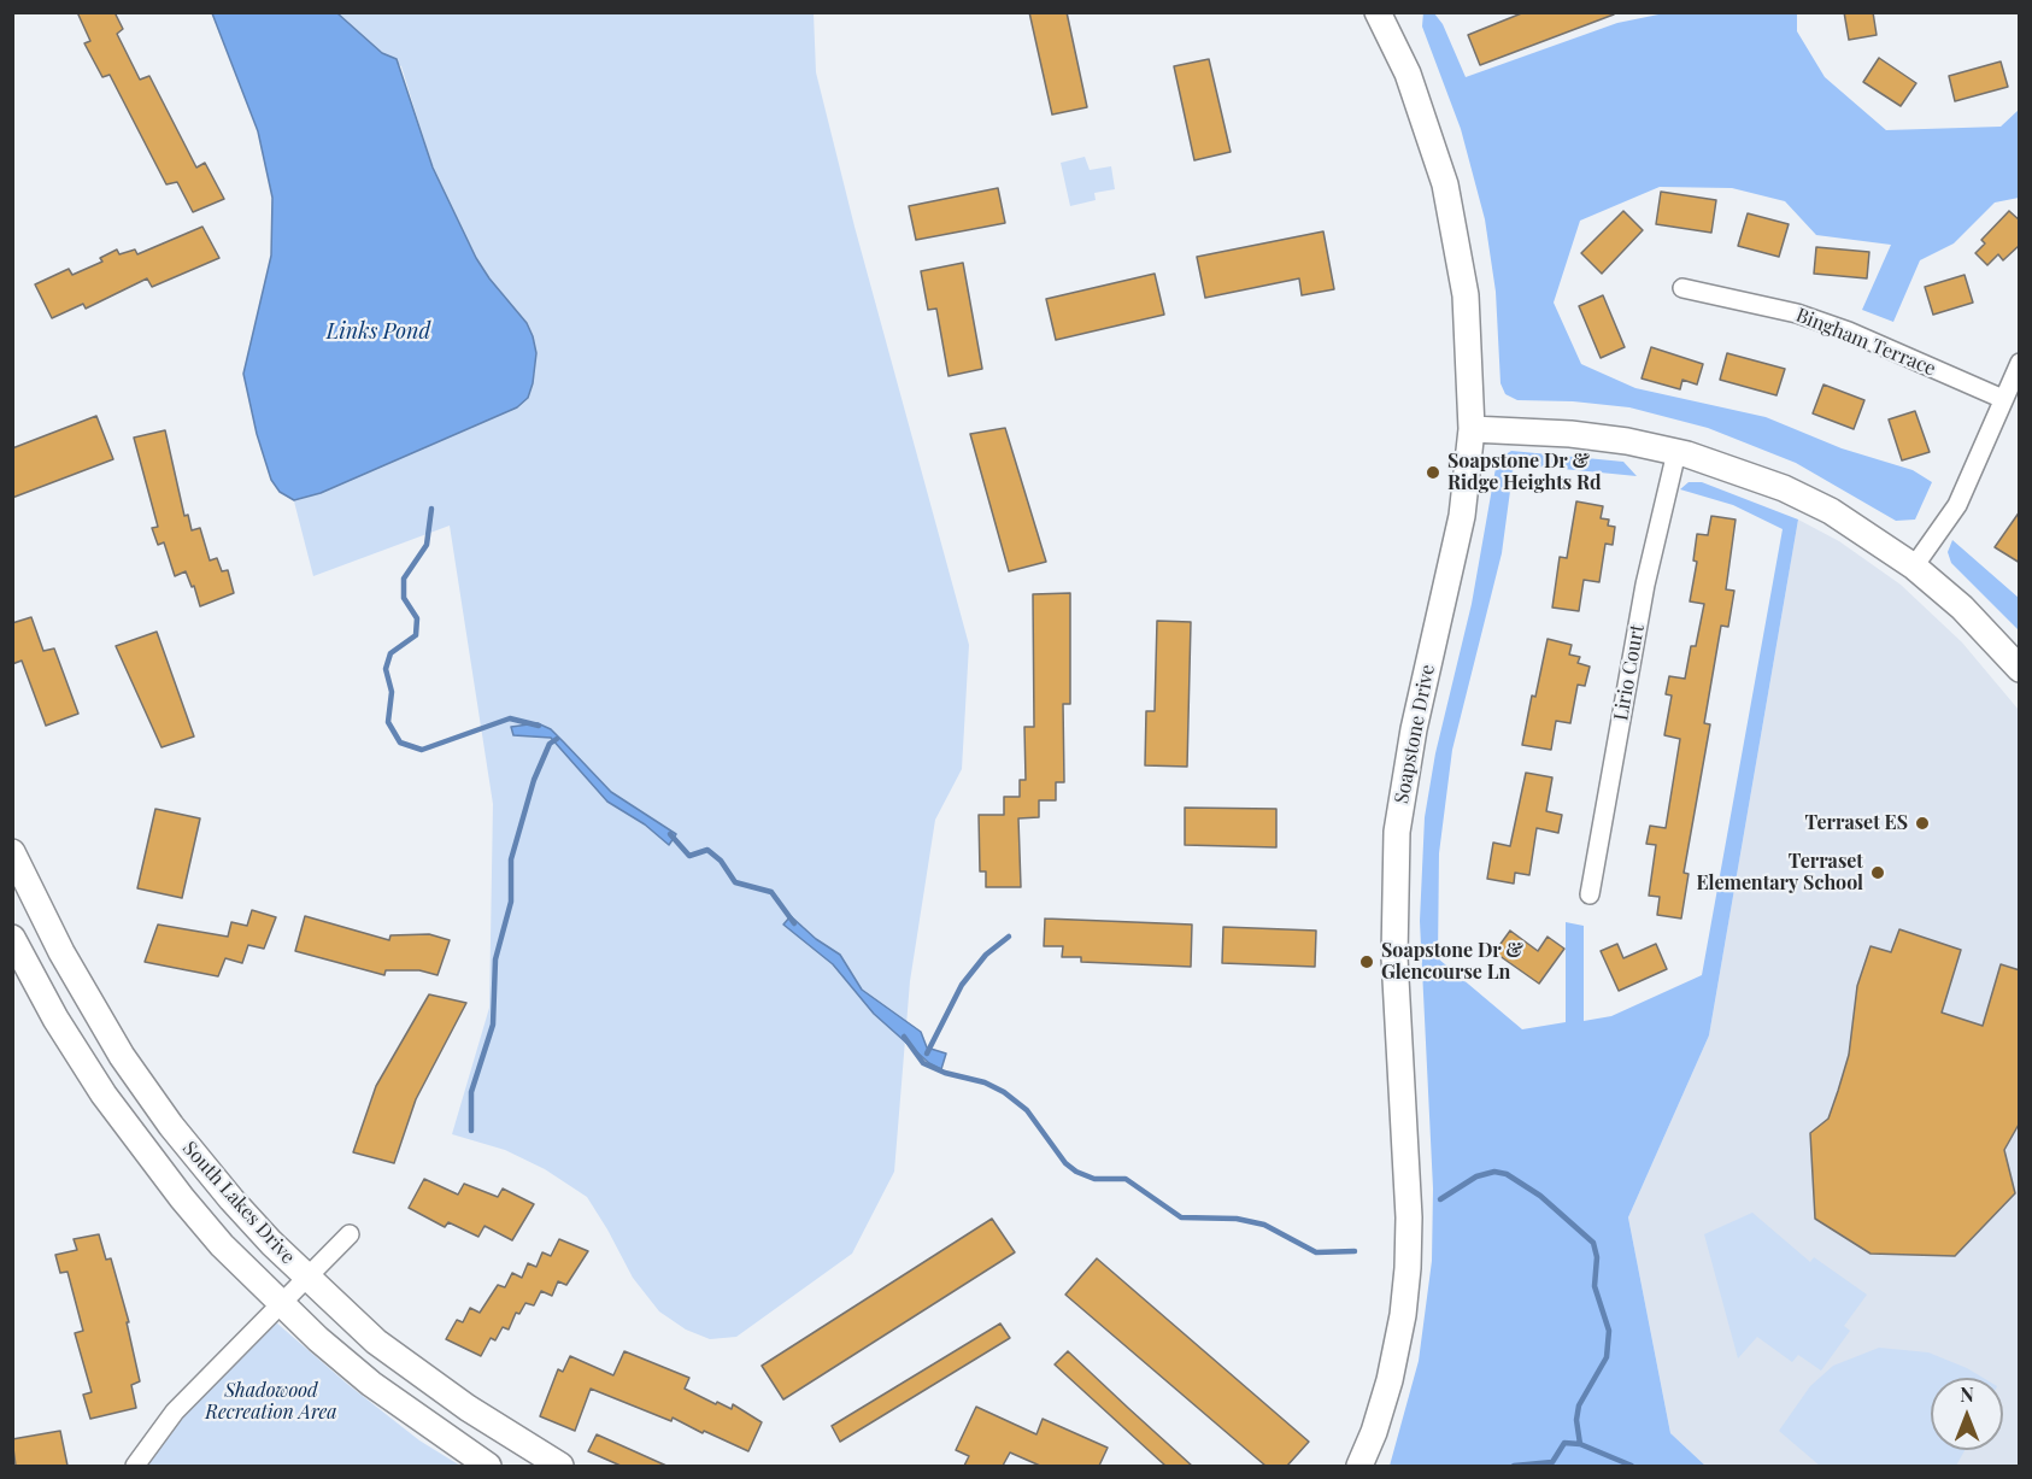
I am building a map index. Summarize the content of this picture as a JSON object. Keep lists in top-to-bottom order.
{
  "streets": {
    "street": [
      "Bingham Terrace",
      "Lirio Court",
      "Soapstone Drive",
      "South Lakes Drive"
    ]
  },
  "water": ["Links Pond"],
  "parks": ["Shadowood Recreation Area"],
  "places": [
    "Soapstone Dr & Ridge Heights Rd",
    "Terraset ES",
    "Terraset Elementary School",
    "Soapstone Dr & Glencourse Ln"
  ],
  "north": "top"
}
